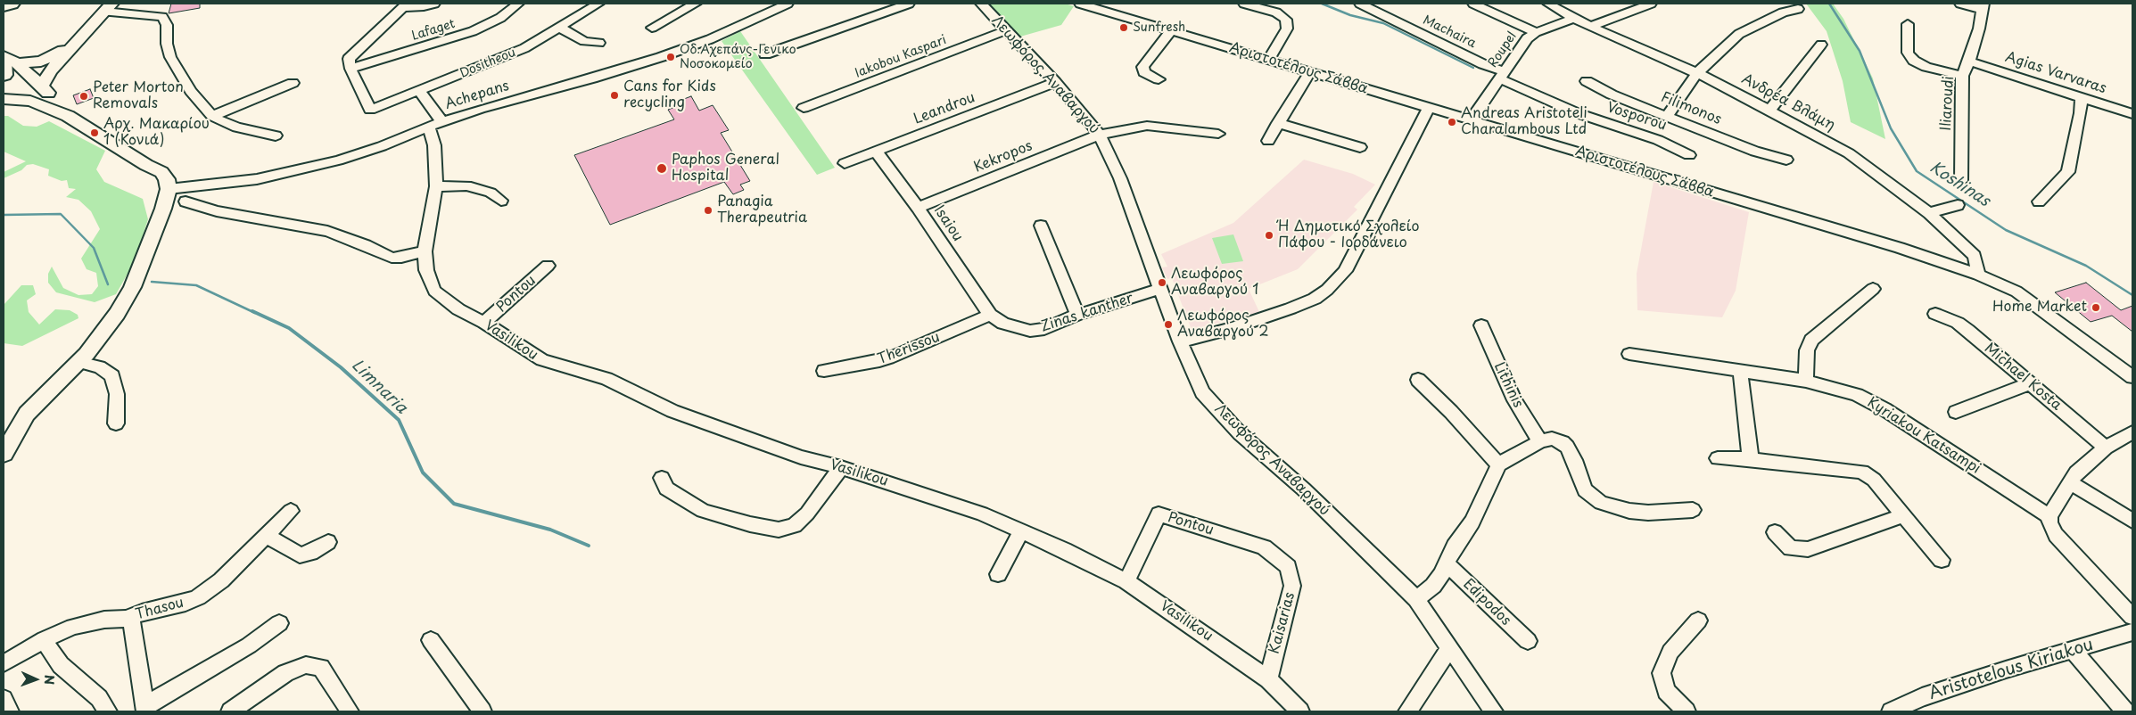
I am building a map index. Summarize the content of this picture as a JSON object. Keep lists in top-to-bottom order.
{
  "streets": {
    "street": [
      "Lafaget",
      "Machaira",
      "Roupel",
      "Iakobou Kaspari",
      "Dositheou",
      "Αριστοτέλους Σάββα",
      "Agias Varvaras",
      "Λεωφόρος Αναβαργού",
      "Achepans",
      "Ανδρέα Βλάμη",
      "Iliaroudi",
      "Leandrou",
      "Filimonos",
      "Vosporou",
      "Kekropos",
      "Isaiou",
      "Pontou",
      "Zinas kanther",
      "Vasilikou",
      "Therissou",
      "Michael Kosta",
      "Lithinis",
      "Kyriakou Katsampi",
      "Edipodos",
      "Thasou",
      "Kaisarias",
      "Aristotelous Kiriakou"
    ]
  },
  "crossings": [
    ["Lafaget", "Dositheou"],
    ["Machaira", "Roupel"],
    ["Machaira", "Vosporou"],
    ["Roupel", "Αριστοτέλους Σάββα"],
    ["Roupel", "Ανδρέα Βλάμη"],
    ["Roupel", "Vosporou"],
    ["Iakobou Kaspari", "Λεωφόρος Αναβαργού"],
    ["Αριστοτέλους Σάββα", "Ανδρέα Βλάμη"],
    ["Agias Varvaras", "Iliaroudi"],
    ["Λεωφόρος Αναβαργού", "Leandrou"],
    ["Λεωφόρος Αναβαργού", "Kekropos"],
    ["Λεωφόρος Αναβαργού", "Zinas kanther"],
    ["Achepans", "Vasilikou"],
    ["Leandrou", "Isaiou"],
    ["Kekropos", "Isaiou"],
    ["Isaiou", "Zinas kanther"],
    ["Isaiou", "Therissou"],
    ["Pontou", "Vasilikou"],
    ["Pontou", "Kaisarias"],
    ["Zinas kanther", "Therissou"],
    ["Vasilikou", "Kaisarias"]
  ],
  "water": ["Koshinas", "Limnaria"],
  "places": [
    "Sunfresh",
    "Οδ.Αχεπάνς-Γενικο Νοσοκομείο",
    "Cans for Kids recycling",
    "Peter Morton Removals",
    "Andreas Aristoteli Charalambous Ltd",
    "Αρχ. Μακαρίου 1 (Κονιά)",
    "Paphos General Hospital",
    "Panagia Therapeutria",
    "Η΄ Δημοτικό Σχολείο Πάφου - Ιορδάνειο",
    "Λεωφόρος Αναβαργού 1",
    "Home Market",
    "Λεωφόρος Αναβαργού 2"
  ],
  "north": "right"
}
